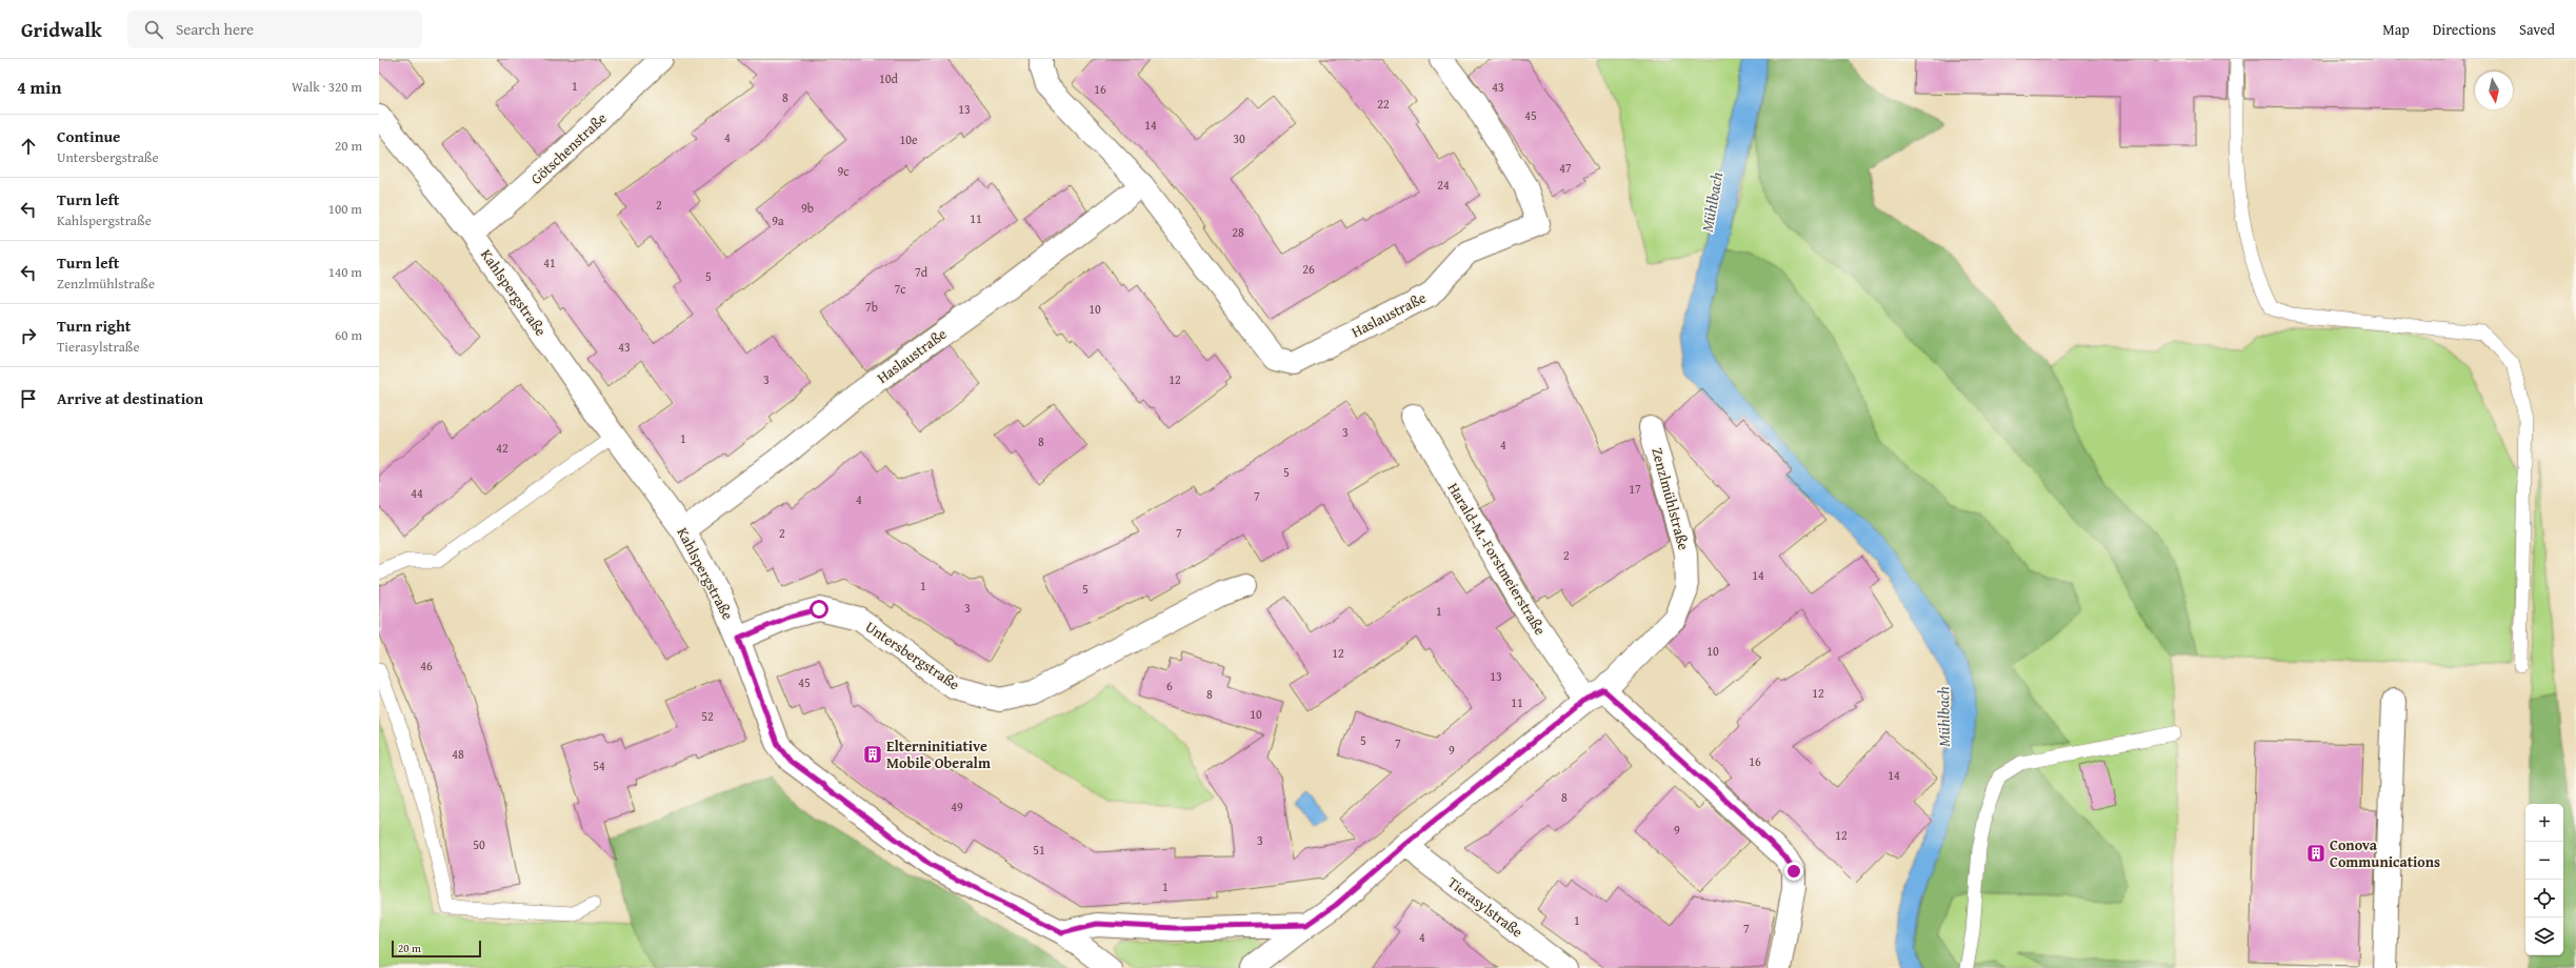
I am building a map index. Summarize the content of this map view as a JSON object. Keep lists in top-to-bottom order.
{
  "streets": {
    "street": [
      "Götschenstraße",
      "Kahlspergstraße",
      "Haslaustraße",
      "Zenzlmühlstraße",
      "Harald-M.-Forstmeierstraße",
      "Untersbergstraße",
      "Tierasylstraße"
    ]
  },
  "crossings": [
    ["Götschenstraße", "Kahlspergstraße"],
    ["Kahlspergstraße", "Haslaustraße"],
    ["Kahlspergstraße", "Untersbergstraße"],
    ["Zenzlmühlstraße", "Harald-M.-Forstmeierstraße"],
    ["Zenzlmühlstraße", "Tierasylstraße"]
  ],
  "water": ["Mühlbach"],
  "places": {
    "building": ["Elterninitiative Mobile Oberalm", "Conova Communications"]
  },
  "house_numbers": [
    "10d",
    "1",
    "43",
    "16",
    "8",
    "22",
    "13",
    "45",
    "14",
    "4",
    "30",
    "10e",
    "47",
    "9c",
    "24",
    "2",
    "9b",
    "11",
    "9a",
    "28",
    "41",
    "26",
    "7d",
    "5",
    "7c",
    "7b",
    "10",
    "43",
    "3",
    "12",
    "3",
    "1",
    "8",
    "4",
    "42",
    "5",
    "17",
    "44",
    "7",
    "4",
    "2",
    "7",
    "2",
    "14",
    "1",
    "5",
    "3",
    "1",
    "10",
    "12",
    "46",
    "13",
    "45",
    "6",
    "12",
    "8",
    "11",
    "10",
    "52",
    "5",
    "7",
    "9",
    "48",
    "16",
    "54",
    "14",
    "8",
    "49",
    "9",
    "12",
    "3",
    "50",
    "51",
    "1",
    "1",
    "7",
    "4"
  ],
  "scale_bar": "20 m",
  "north": "bottom",
  "page": {
    "header": "Gridwalk",
    "search": "Search here",
    "nav": ["Map", "Directions", "Saved"],
    "heading": ["4 min", "Walk · 320 m"],
    "list": [
      ["Continue", "Untersbergstraße", "20 m"],
      ["Turn left", "Kahlspergstraße", "100 m"],
      ["Turn left", "Zenzlmühlstraße", "140 m"],
      ["Turn right", "Tierasylstraße", "60 m"],
      "Arrive at destination"
    ],
    "map_buttons": ["+", "−"],
    "scale": "20 m"
  }
}
